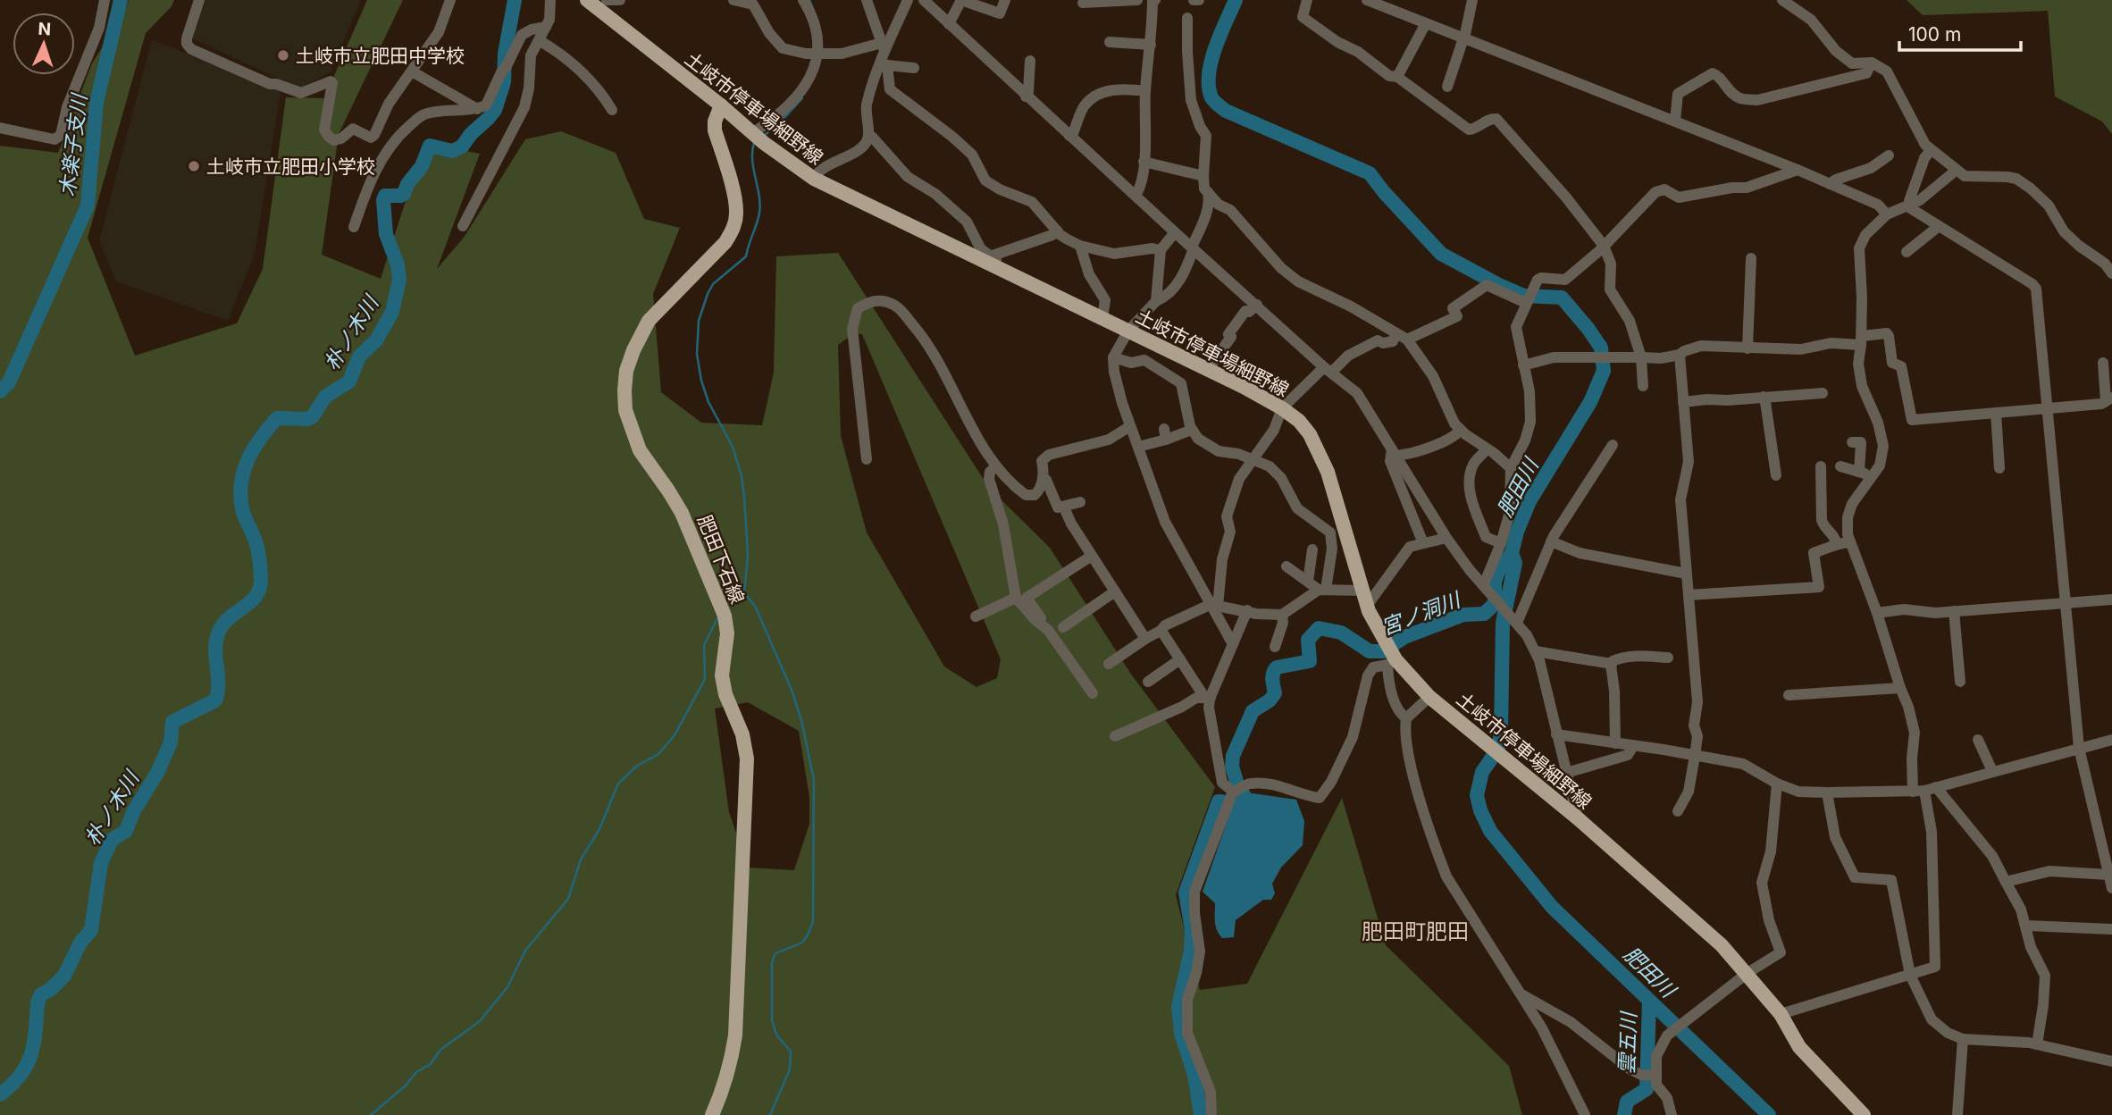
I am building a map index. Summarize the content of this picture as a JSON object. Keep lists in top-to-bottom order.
{
  "streets": {
    "main road": ["土岐市停車場細野線", "肥田下石線"]
  },
  "crossings": [
    ["土岐市停車場細野線", "肥田下石線"]
  ],
  "districts": ["肥田町肥田"],
  "water": [
    "木楽子支川",
    "朴ノ木川",
    "肥田川",
    "宮ノ洞川",
    "雲五川"
  ],
  "places": ["土岐市立肥田中学校", "土岐市立肥田小学校"],
  "scale_bar": "100 m",
  "north": "top"
}
